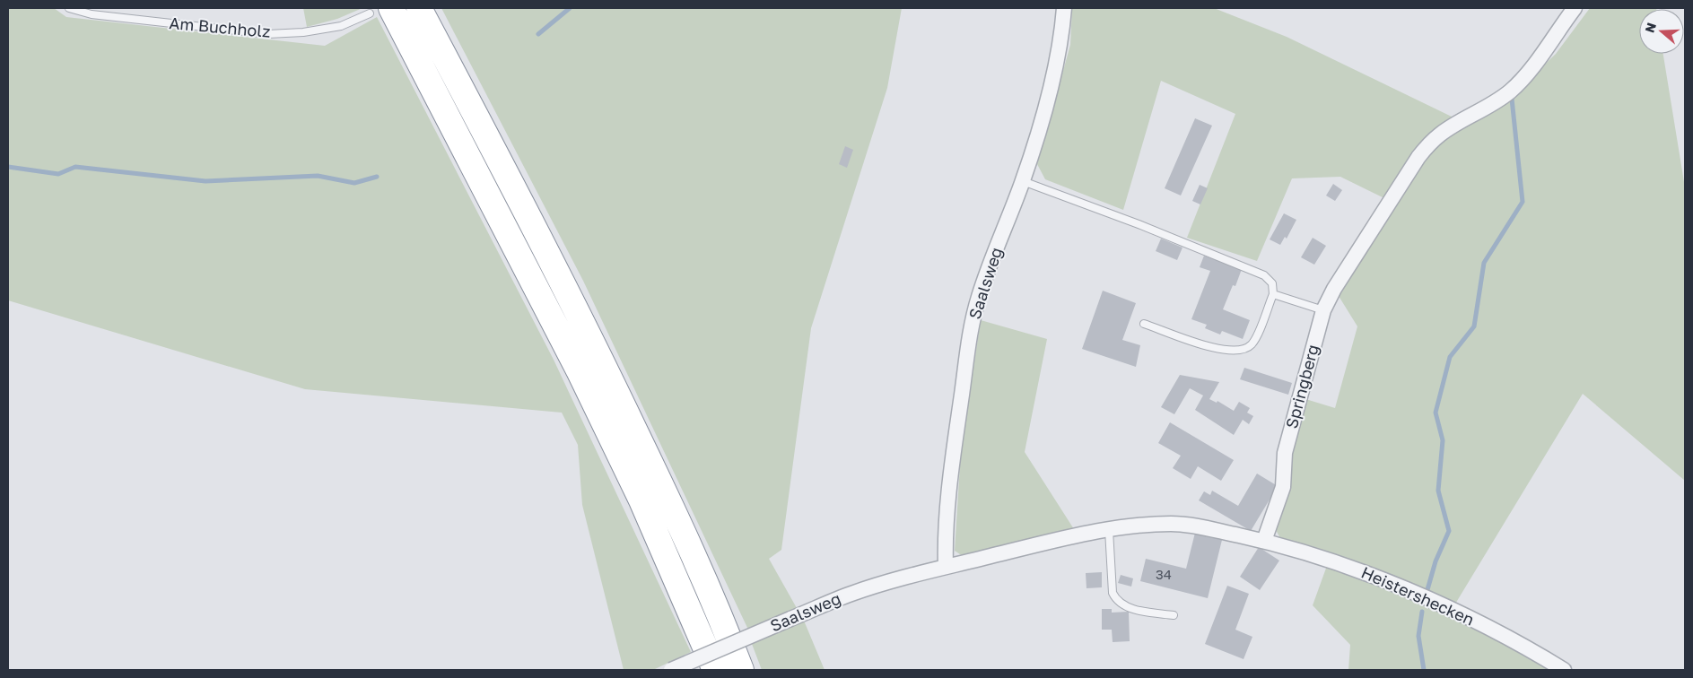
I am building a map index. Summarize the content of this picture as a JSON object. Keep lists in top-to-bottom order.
{
  "streets": {
    "street": ["Saalsweg", "Springberg", "Heistershecken"],
    "lane": ["Am Buchholz"]
  },
  "crossings": [
    ["Springberg", "Heistershecken"]
  ],
  "house_numbers": ["34"],
  "north": "left"
}
